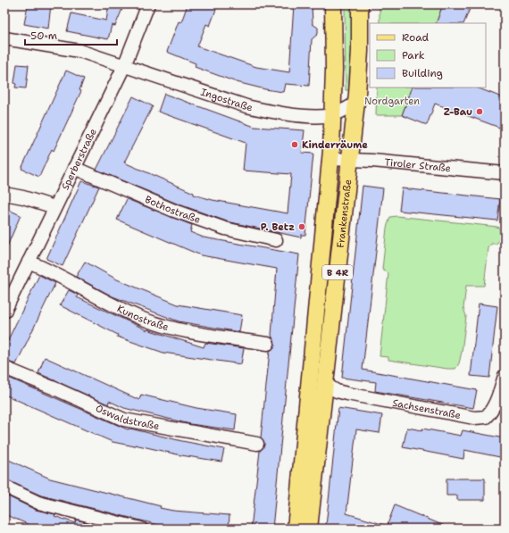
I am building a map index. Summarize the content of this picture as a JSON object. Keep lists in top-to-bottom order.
{
  "streets": {
    "main road": ["Frankenstraße", "B 4R"],
    "street": [
      "Ingostraße",
      "Sperberstraße",
      "Tiroler Straße",
      "Bothostraße",
      "Kunostraße",
      "Sachsenstraße",
      "Oswaldstraße"
    ]
  },
  "crossings": [
    ["Ingostraße", "Sperberstraße"],
    ["Ingostraße", "Frankenstraße"],
    ["Sperberstraße", "Bothostraße"],
    ["Sperberstraße", "Kunostraße"],
    ["Tiroler Straße", "Frankenstraße"],
    ["Frankenstraße", "Sachsenstraße"]
  ],
  "parks": ["Nordgarten"],
  "places": ["Z-Bau", "Kinderräume", "P. Betz"],
  "legend": ["Road", "Park", "Building"],
  "scale_bar": "50 m"
}
